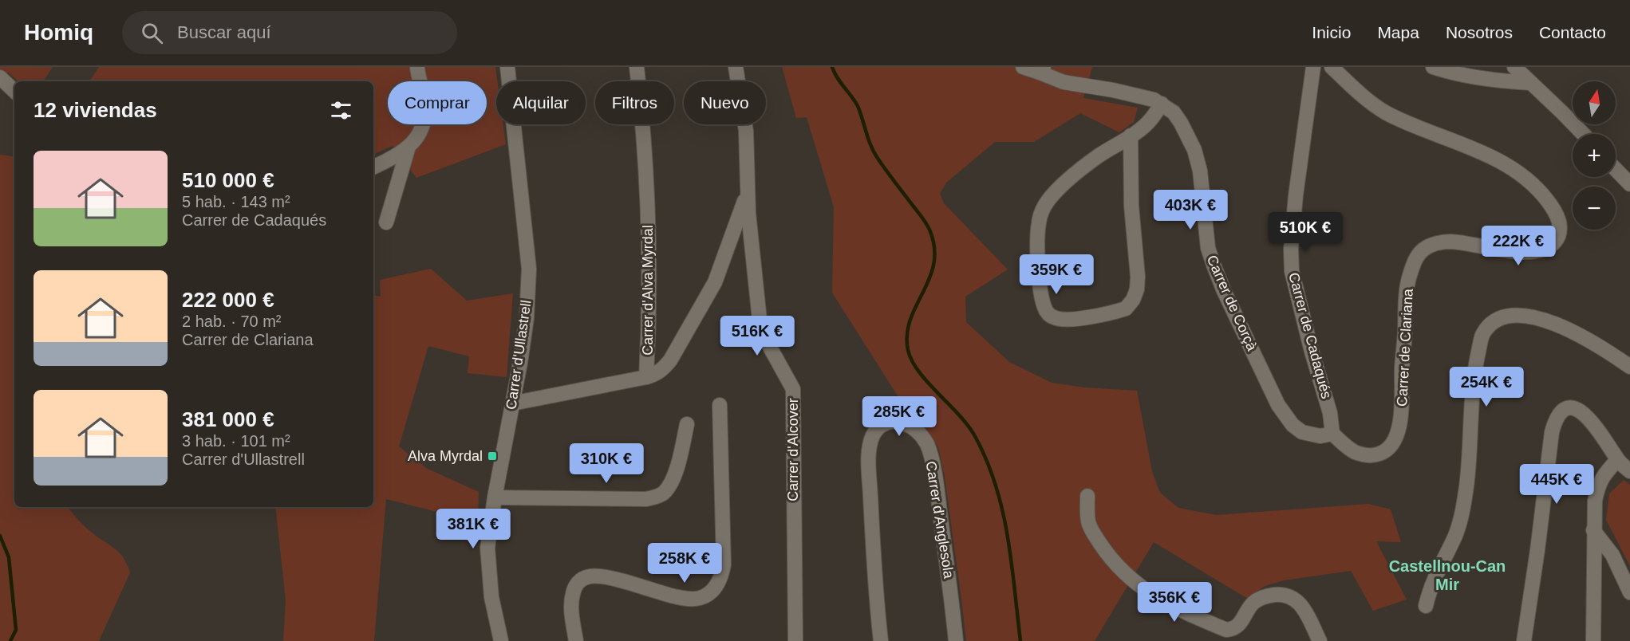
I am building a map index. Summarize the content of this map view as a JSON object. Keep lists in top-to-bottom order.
{
  "streets": {
    "street": [
      "Carrer d'Alva Myrdal",
      "Carrer de Corçà",
      "Carrer de Cadaqués",
      "Carrer de Clariana",
      "Carrer d'Ullastrell",
      "Carrer d'Alcover",
      "Carrer d'Anglesola"
    ]
  },
  "crossings": [
    ["Carrer de Corçà", "Carrer de Cadaqués"],
    ["Carrer de Corçà", "Carrer de Clariana"],
    ["Carrer de Cadaqués", "Carrer de Clariana"]
  ],
  "districts": ["Castellnou-Can Mir"],
  "places": {
    "transit": ["Alva Myrdal"]
  },
  "north": "top",
  "page": {
    "header": "Homiq",
    "search": "Buscar aquí",
    "nav": [
      "Inicio",
      "Mapa",
      "Nosotros",
      "Contacto"
    ],
    "map_buttons": ["+", "−"],
    "chip": [
      "Comprar",
      "Alquilar",
      "Filtros",
      "Nuevo"
    ],
    "heading": "12 viviendas",
    "list": [
      {
        "name": "510 000 €",
        "note": "5 hab. · 143 m² · Carrer de Cadaqués"
      },
      {
        "name": "222 000 €",
        "note": "2 hab. · 70 m² · Carrer de Clariana"
      },
      {
        "name": "381 000 €",
        "note": "3 hab. · 101 m² · Carrer d'Ullastrell"
      }
    ],
    "price": [
      "403K €",
      "510K €",
      "222K €",
      "359K €",
      "516K €",
      "254K €",
      "285K €",
      "310K €",
      "445K €",
      "381K €",
      "258K €",
      "356K €"
    ]
  }
}
